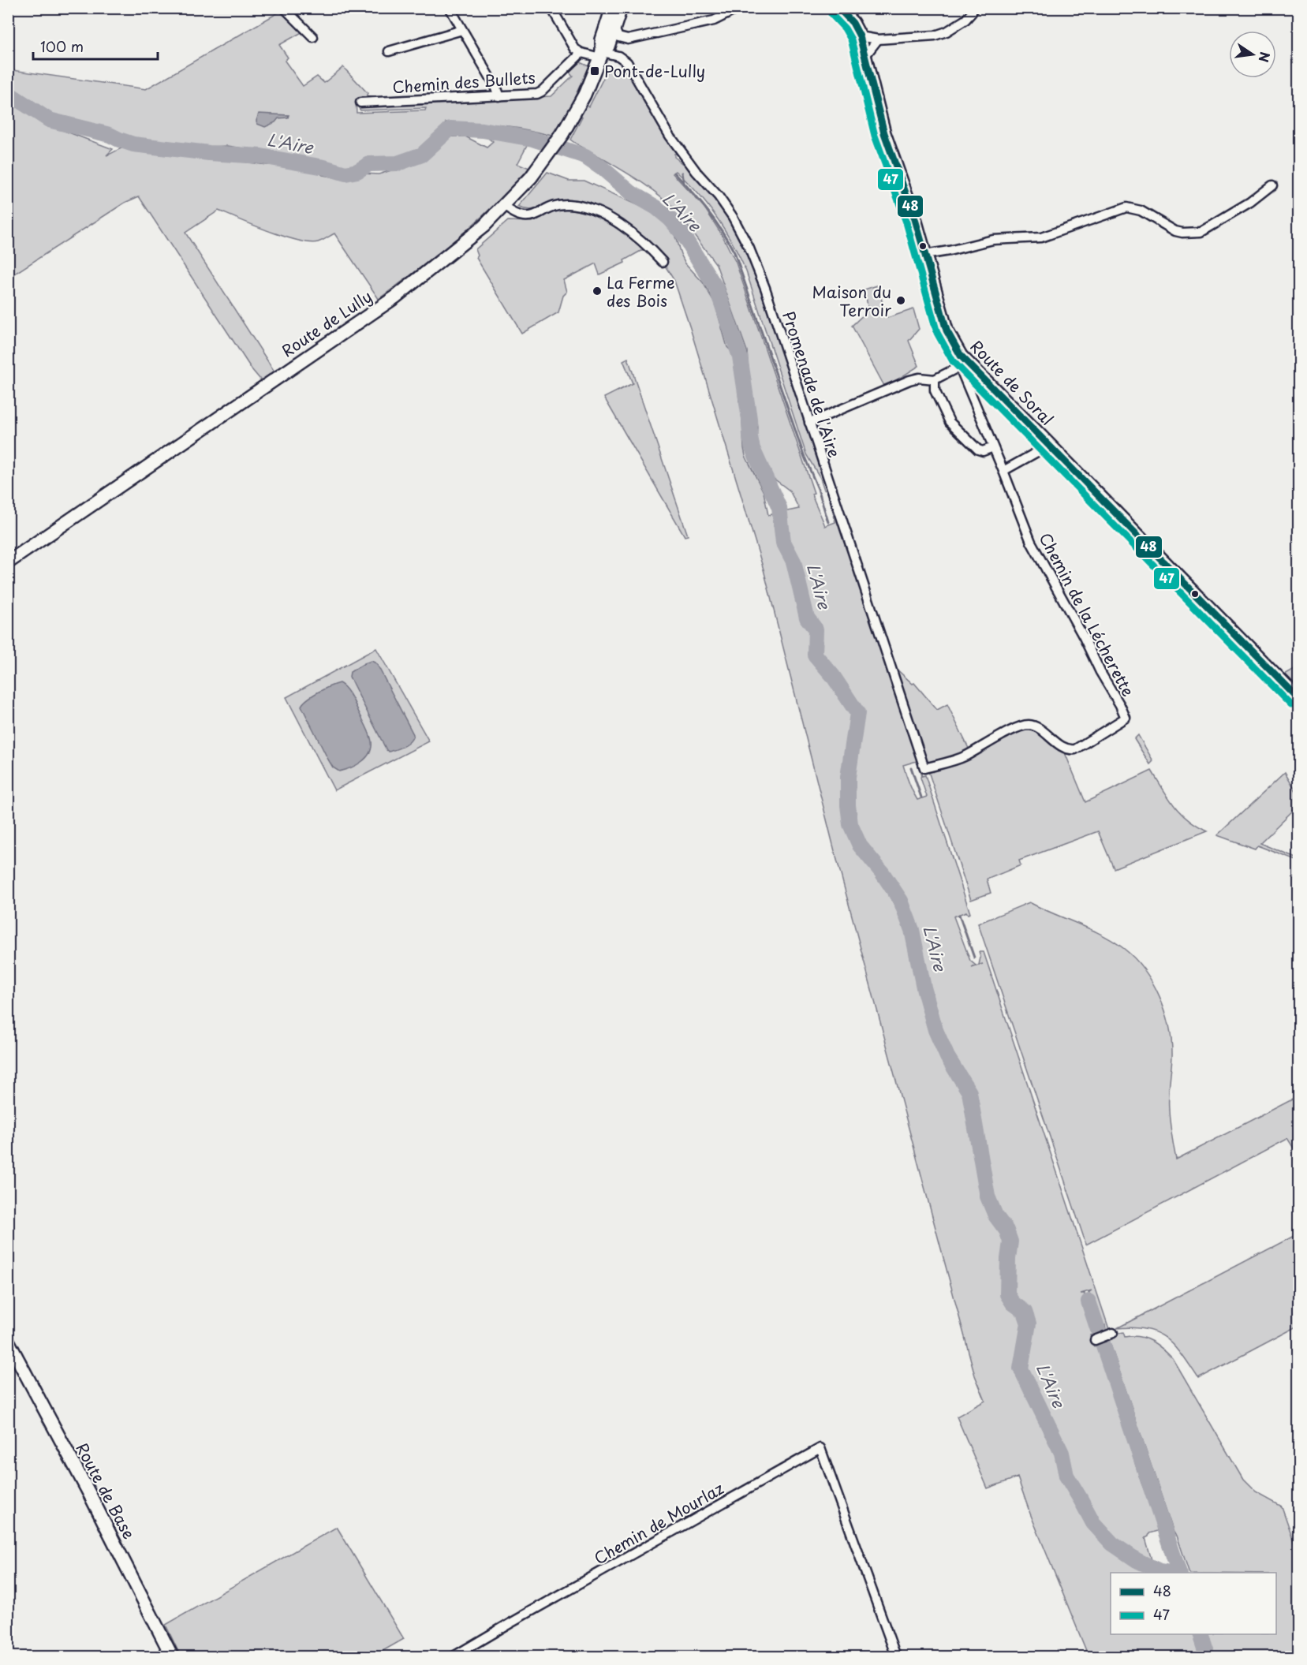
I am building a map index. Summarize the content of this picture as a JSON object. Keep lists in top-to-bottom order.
{
  "streets": {
    "main road": ["Route de Lully", "Route de Soral", "Route de Base"],
    "street": [
      "Chemin des Bullets",
      "Promenade de l'Aire",
      "Chemin de la Lécherette",
      "Chemin de Mourlaz"
    ]
  },
  "crossings": [
    ["Chemin des Bullets", "Promenade de l'Aire"],
    ["Route de Lully", "Promenade de l'Aire"],
    ["Route de Soral", "Chemin de la Lécherette"],
    ["Promenade de l'Aire", "Chemin de la Lécherette"]
  ],
  "water": ["L'Aire"],
  "places": {
    "transit": ["Pont-de-Lully"],
    "other": ["La Ferme des Bois", "Maison du Terroir"]
  },
  "lines": ["transit line 48", "transit line 47"],
  "legend": ["48", "47"],
  "scale_bar": "100 m",
  "north": "right"
}
